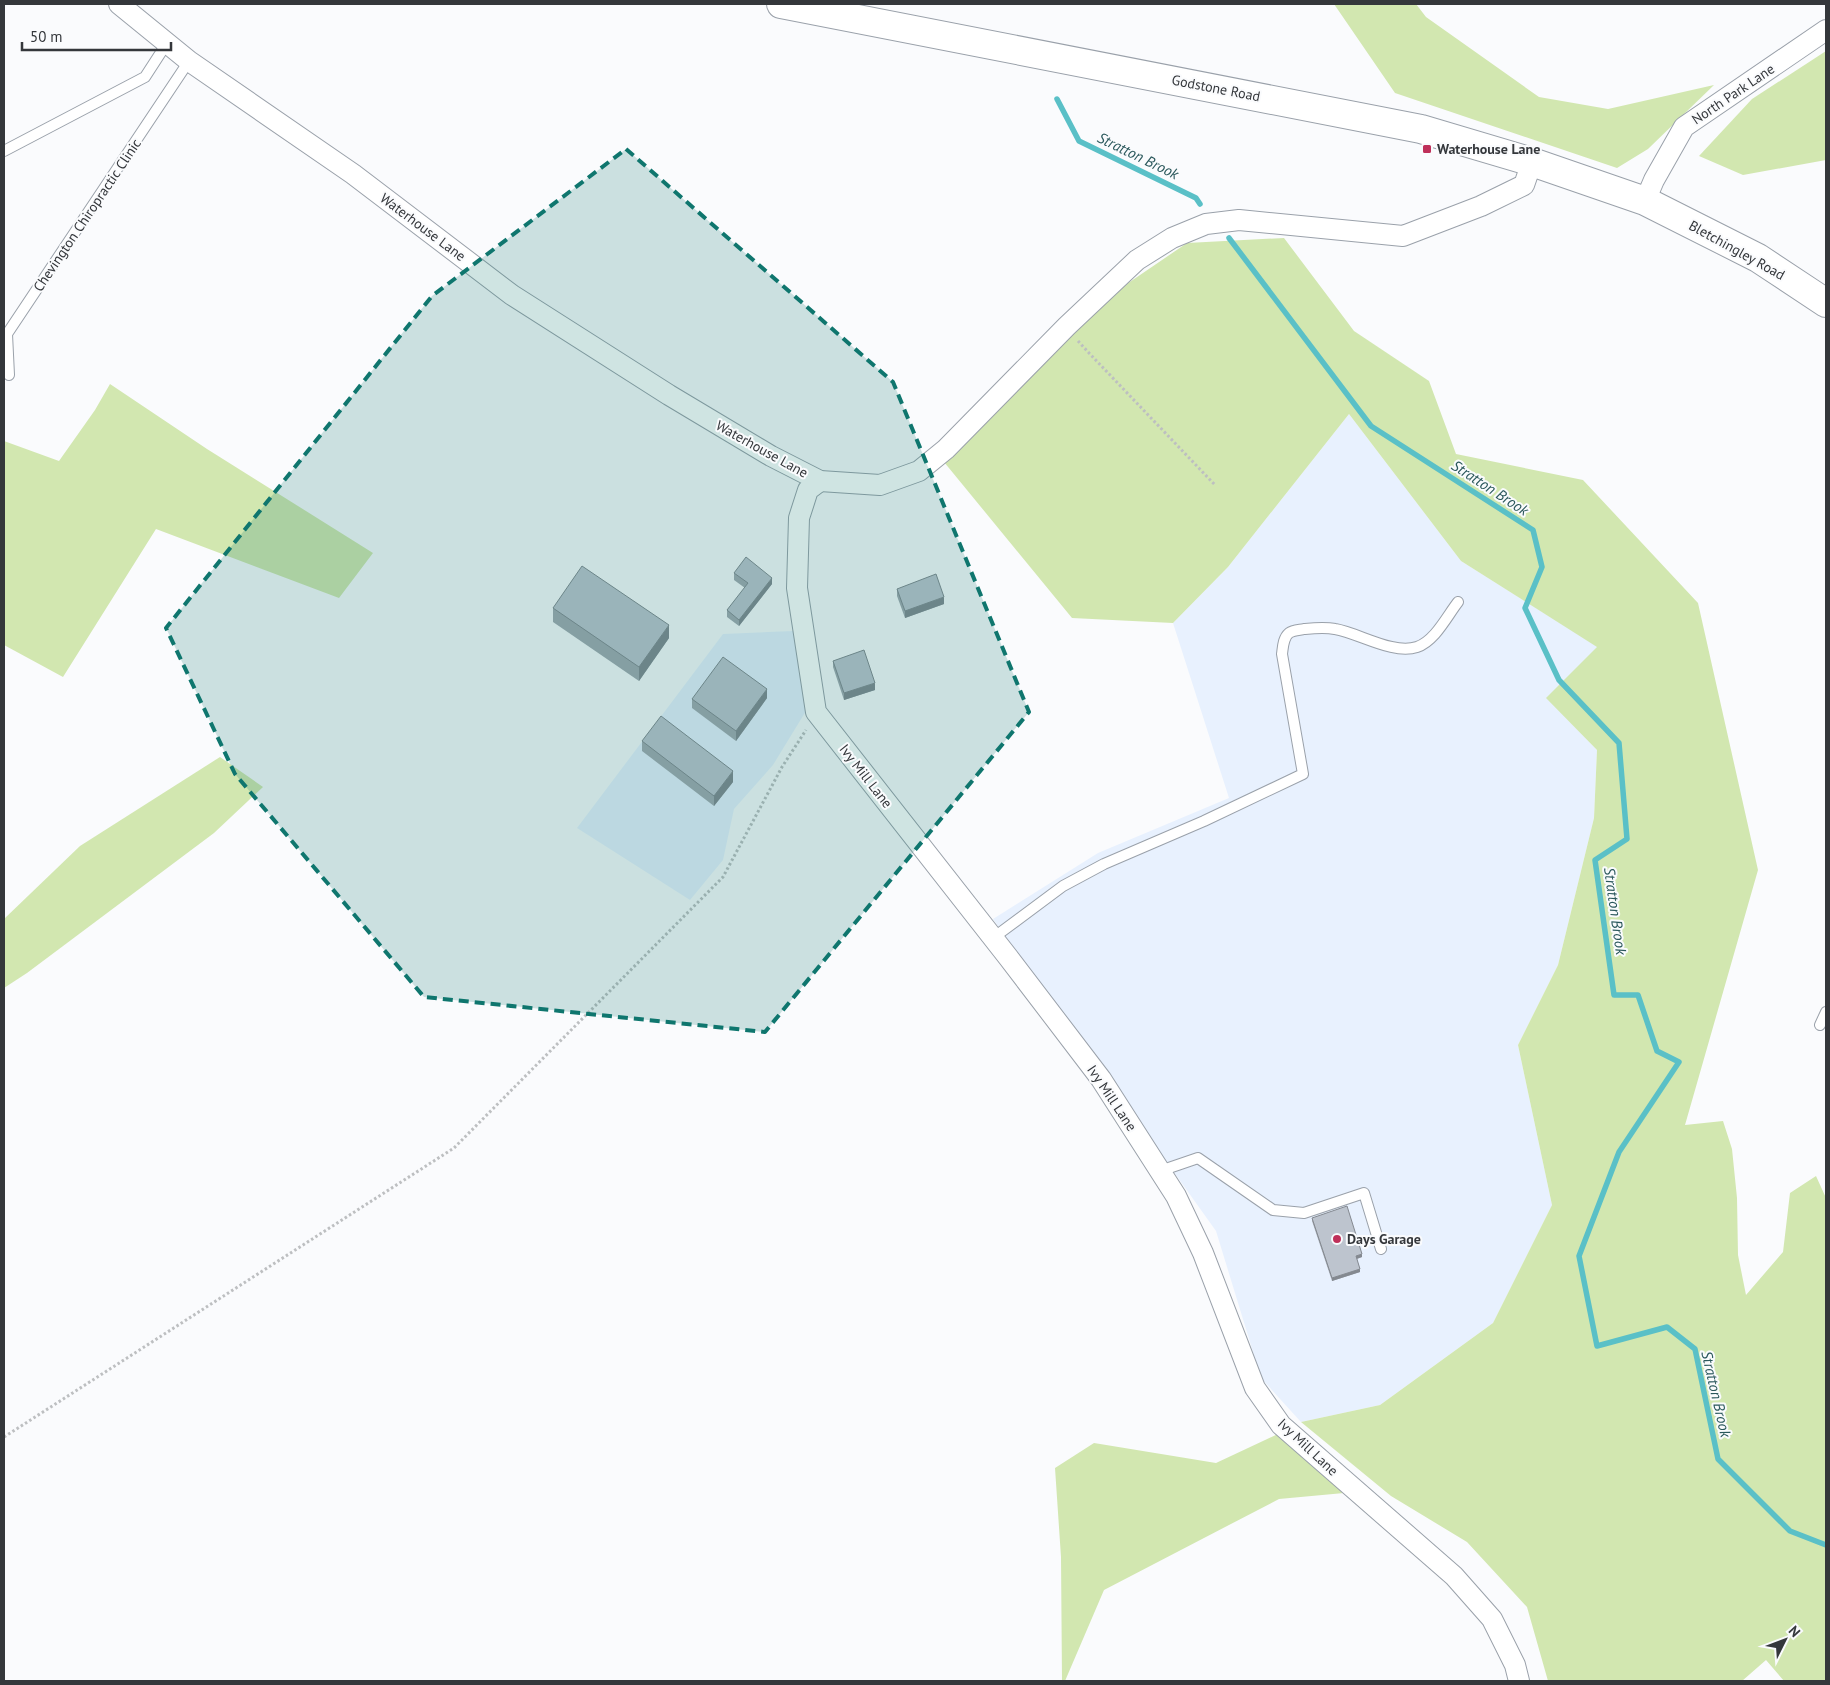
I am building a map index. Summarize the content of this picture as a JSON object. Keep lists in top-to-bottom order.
{
  "streets": {
    "main road": ["Godstone Road", "Bletchingley Road"],
    "street": ["North Park Lane", "Waterhouse Lane", "Ivy Mill Lane"],
    "lane": ["Chevington Chiropractic Clinic"]
  },
  "crossings": [
    ["Godstone Road", "North Park Lane"],
    ["Godstone Road", "Waterhouse Lane"],
    ["Godstone Road", "Bletchingley Road"],
    ["North Park Lane", "Bletchingley Road"],
    ["Chevington Chiropractic Clinic", "Waterhouse Lane"],
    ["Waterhouse Lane", "Ivy Mill Lane"]
  ],
  "water": ["Stratton Brook"],
  "places": {
    "transit": ["Waterhouse Lane"],
    "other": ["Days Garage"]
  },
  "scale_bar": "50 m",
  "north": "top right"
}
